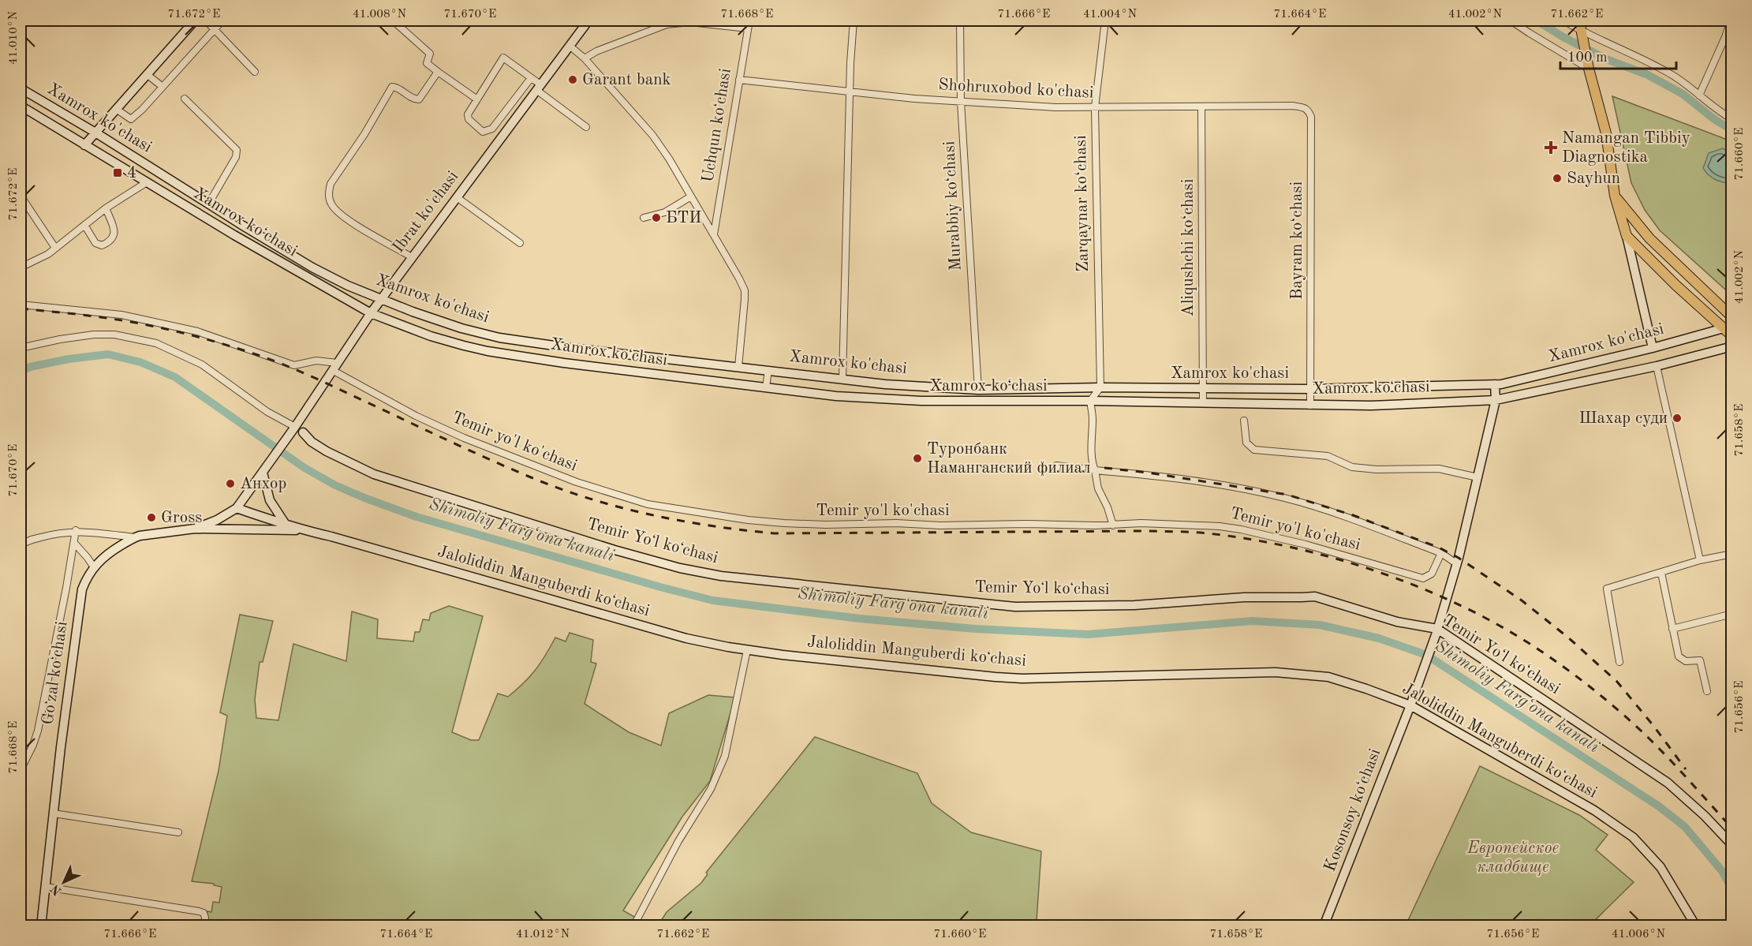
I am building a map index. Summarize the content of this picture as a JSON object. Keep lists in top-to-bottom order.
{
  "streets": {
    "main road": [
      "Xamrox ko'chasi",
      "Ibrat ko'chasi",
      "Xamrox koʻchasi",
      "Temir Yoʻl koʻchasi",
      "Jaloliddin Manguberdi koʻchasi",
      "Goʻzal koʻchasi",
      "Kosonsoy koʻchasi"
    ],
    "street": [
      "Shohruxobod ko'chasi",
      "Uchqun koʻchasi",
      "Zarqaynar ko‘chasi",
      "Murabbiy ko‘chasi",
      "Bayram ko‘chasi",
      "Aliqushchi ko‘chasi",
      "Temir yo'l ko'chasi"
    ]
  },
  "crossings": [
    ["Shohruxobod ko'chasi", "Uchqun koʻchasi"],
    ["Shohruxobod ko'chasi", "Zarqaynar ko‘chasi"],
    ["Shohruxobod ko'chasi", "Murabbiy ko‘chasi"],
    ["Shohruxobod ko'chasi", "Bayram ko‘chasi"],
    ["Shohruxobod ko'chasi", "Aliqushchi ko‘chasi"],
    ["Xamrox ko'chasi", "Zarqaynar ko‘chasi"],
    ["Xamrox ko'chasi", "Murabbiy ko‘chasi"],
    ["Xamrox ko'chasi", "Ibrat ko'chasi"],
    ["Xamrox ko'chasi", "Bayram ko‘chasi"],
    ["Xamrox ko'chasi", "Aliqushchi ko‘chasi"],
    ["Xamrox ko'chasi", "Kosonsoy koʻchasi"],
    ["Ibrat ko'chasi", "Xamrox koʻchasi"],
    ["Ibrat ko'chasi", "Temir yo'l ko'chasi"],
    ["Ibrat ko'chasi", "Temir Yoʻl koʻchasi"],
    ["Ibrat ko'chasi", "Jaloliddin Manguberdi koʻchasi"],
    ["Xamrox koʻchasi", "Bayram ko‘chasi"],
    ["Xamrox koʻchasi", "Aliqushchi ko‘chasi"],
    ["Xamrox koʻchasi", "Kosonsoy koʻchasi"],
    ["Temir Yoʻl koʻchasi", "Kosonsoy koʻchasi"],
    ["Jaloliddin Manguberdi koʻchasi", "Kosonsoy koʻchasi"]
  ],
  "water": ["Shimoliy Fargʻona kanali"],
  "parks": ["Европейское кладбище"],
  "places": {
    "other": [
      "Garant bank",
      "Sayhun",
      "БТИ",
      "Шахар суди",
      "Туронбанк Наманганский филиал",
      "Анхор",
      "Gross"
    ],
    "health": ["Namangan Tibbiy Diagnostika"],
    "transit": ["4"]
  },
  "scale_bar": "100 m",
  "north": "bottom left",
  "coordinates": [
    "71.672°E",
    "41.008°N",
    "71.670°E",
    "71.668°E",
    "71.666°E",
    "41.004°N",
    "71.664°E",
    "41.002°N",
    "71.662°E",
    "41.010°N",
    "71.660°E",
    "71.658°E",
    "71.656°E",
    "41.012°N",
    "41.006°N"
  ]
}
